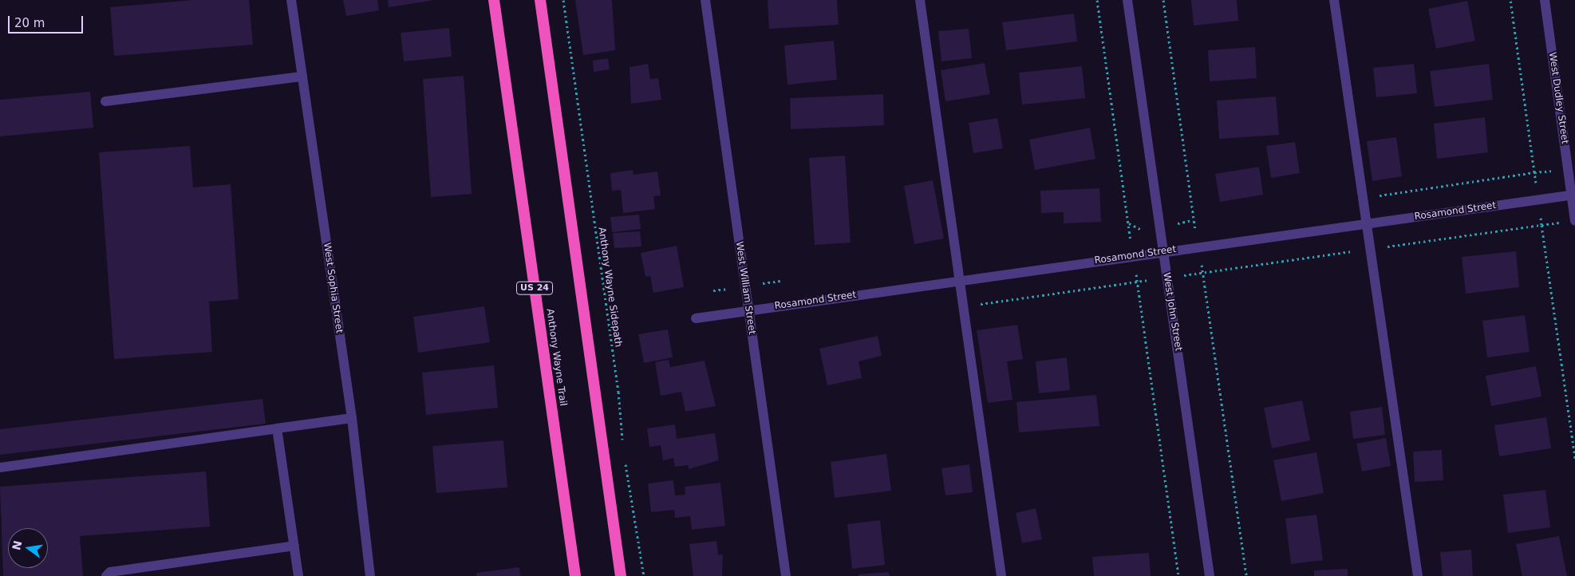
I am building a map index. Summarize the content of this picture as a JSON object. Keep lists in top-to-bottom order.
{
  "streets": {
    "highway": ["US 24", "Anthony Wayne Trail"],
    "street": [
      "West Dudley Street",
      "Rosamond Street",
      "West Sophia Street",
      "West William Street",
      "West John Street"
    ],
    "path": ["Anthony Wayne Sidepath"]
  },
  "crossings": [
    ["West Dudley Street", "Rosamond Street"],
    ["Rosamond Street", "West William Street"],
    ["Rosamond Street", "West John Street"]
  ],
  "scale_bar": "20 m",
  "north": "left"
}
